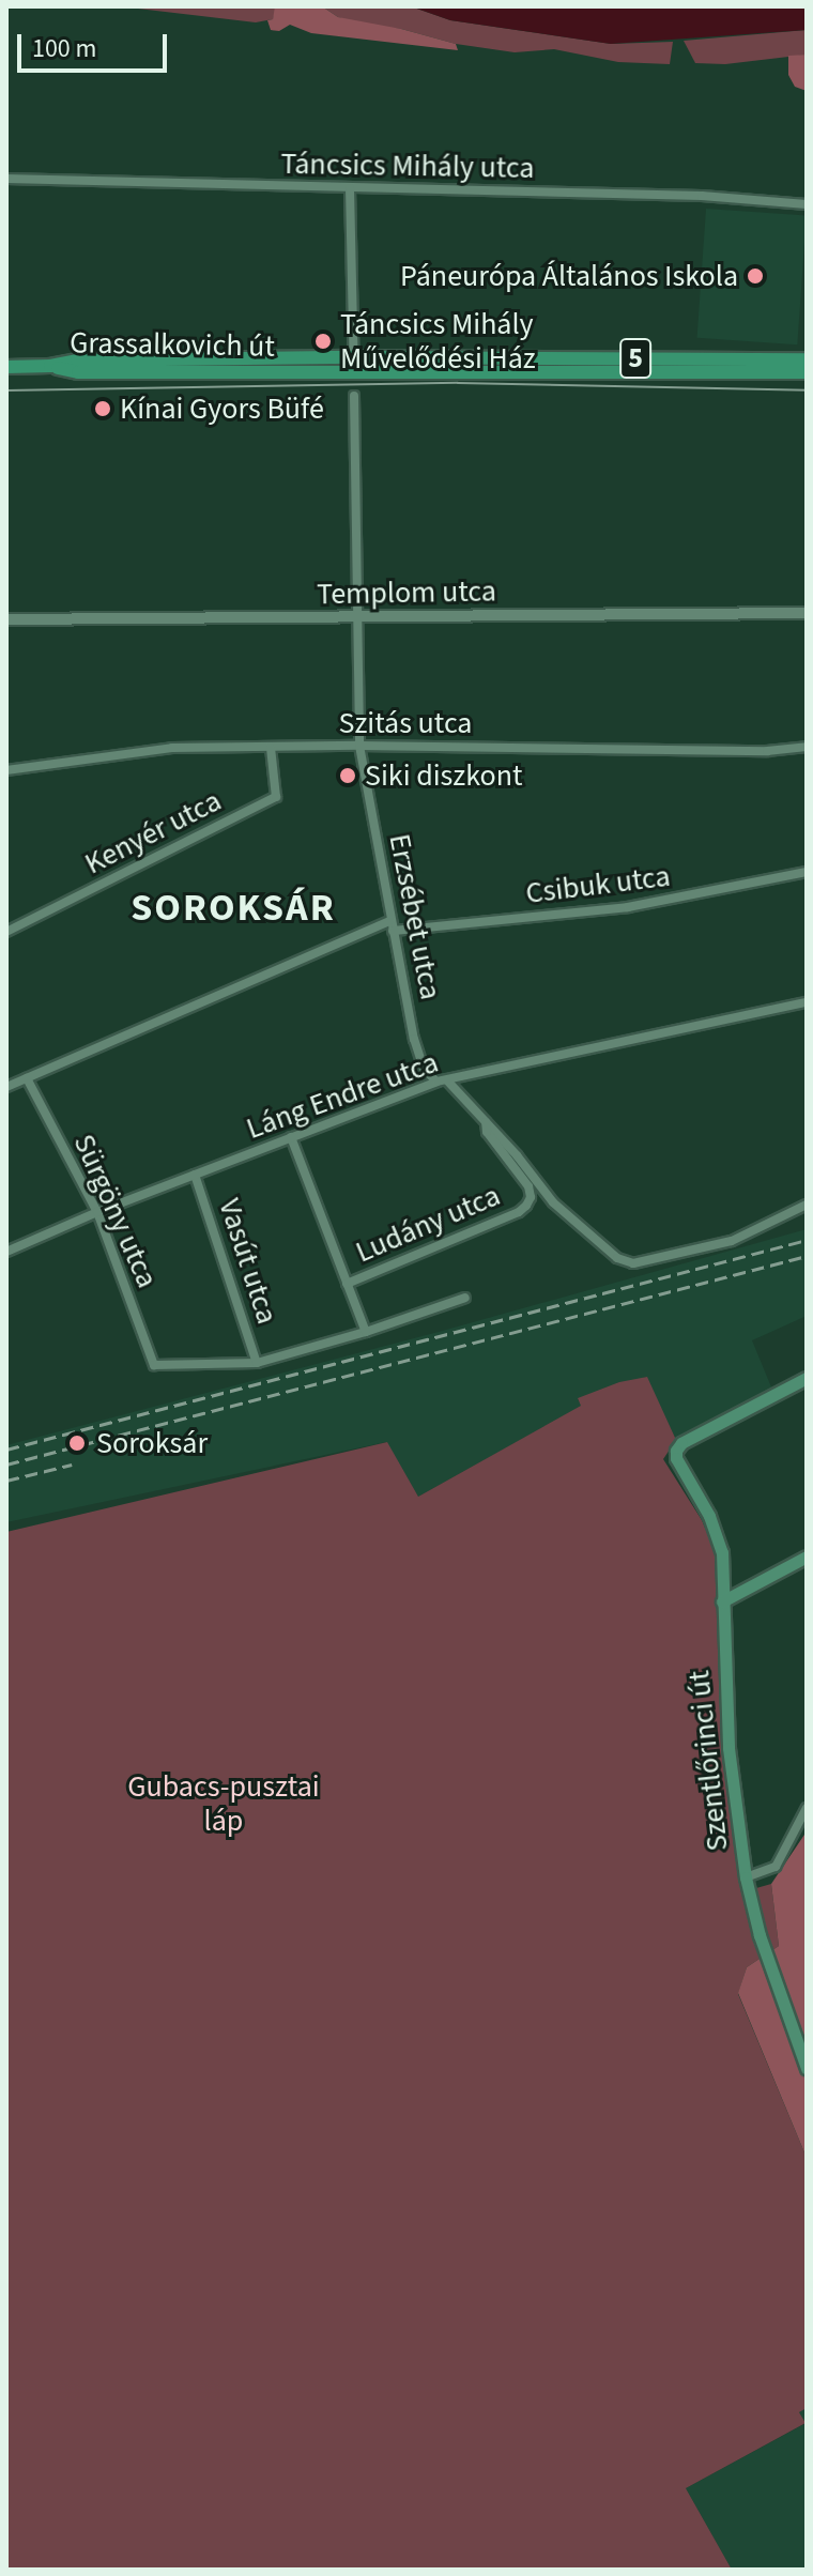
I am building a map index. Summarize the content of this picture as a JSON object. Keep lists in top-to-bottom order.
{
  "streets": {
    "main road": ["Grassalkovich út", "5", "Szentlőrinci út"],
    "street": [
      "Táncsics Mihály utca",
      "Templom utca",
      "Szitás utca",
      "Kenyér utca",
      "Csibuk utca",
      "Erzsébet utca",
      "Láng Endre utca",
      "Sürgöny utca",
      "Ludány utca",
      "Vasút utca"
    ]
  },
  "crossings": [
    ["Templom utca", "Erzsébet utca"],
    ["Szitás utca", "Kenyér utca"],
    ["Szitás utca", "Erzsébet utca"],
    ["Csibuk utca", "Erzsébet utca"],
    ["Csibuk utca", "Sürgöny utca"],
    ["Erzsébet utca", "Láng Endre utca"],
    ["Láng Endre utca", "Sürgöny utca"],
    ["Láng Endre utca", "Vasút utca"],
    ["Sürgöny utca", "Vasút utca"]
  ],
  "districts": ["SOROKSÁR"],
  "parks": ["Gubacs-pusztai láp"],
  "places": [
    "Páneurópa Általános Iskola",
    "Táncsics Mihály Művelődési Ház",
    "Kínai Gyors Büfé",
    "Siki diszkont",
    "Soroksár"
  ],
  "scale_bar": "100 m"
}
